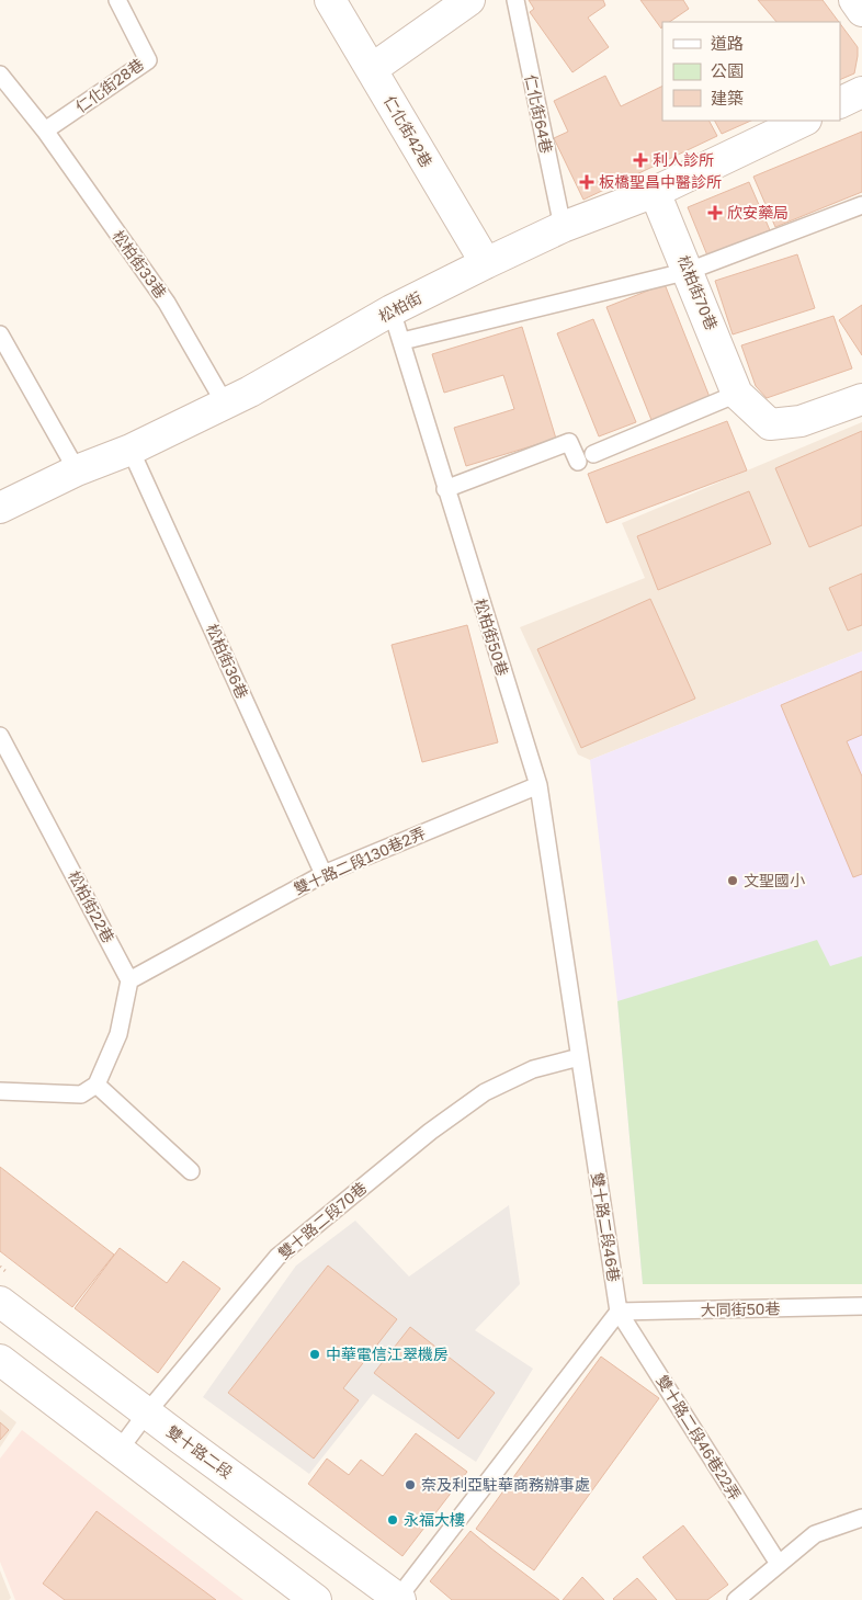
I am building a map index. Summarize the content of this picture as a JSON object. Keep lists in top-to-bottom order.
{
  "streets": {
    "street": [
      "仁化街42巷",
      "松柏街70巷",
      "松柏街",
      "雙十路二段"
    ],
    "lane": [
      "仁化街28巷",
      "仁化街64巷",
      "松柏街33巷",
      "松柏街50巷",
      "松柏街36巷",
      "雙十路二段130巷2弄",
      "松柏街22巷",
      "雙十路二段70巷",
      "雙十路二段46巷",
      "大同街50巷",
      "雙十路二段46巷22弄"
    ]
  },
  "crossings": [
    ["仁化街28巷", "松柏街33巷"],
    ["仁化街64巷", "松柏街"],
    ["仁化街42巷", "松柏街"],
    ["松柏街33巷", "松柏街"],
    ["松柏街70巷", "松柏街"],
    ["松柏街", "松柏街50巷"],
    ["松柏街", "松柏街36巷"],
    ["松柏街50巷", "雙十路二段130巷2弄"],
    ["松柏街50巷", "雙十路二段46巷"],
    ["松柏街36巷", "雙十路二段130巷2弄"],
    ["雙十路二段130巷2弄", "松柏街22巷"],
    ["雙十路二段130巷2弄", "雙十路二段46巷"],
    ["雙十路二段70巷", "雙十路二段46巷"],
    ["雙十路二段70巷", "雙十路二段"],
    ["雙十路二段46巷", "大同街50巷"],
    ["雙十路二段46巷", "雙十路二段46巷22弄"],
    ["大同街50巷", "雙十路二段46巷22弄"]
  ],
  "places": {
    "health": ["利人診所", "板橋聖昌中醫診所", "欣安藥局"],
    "other": [
      "文聖國小",
      "中華電信江翠機房",
      "奈及利亞駐華商務辦事處",
      "永福大樓"
    ]
  },
  "legend": ["道路", "公園", "建築"]
}
